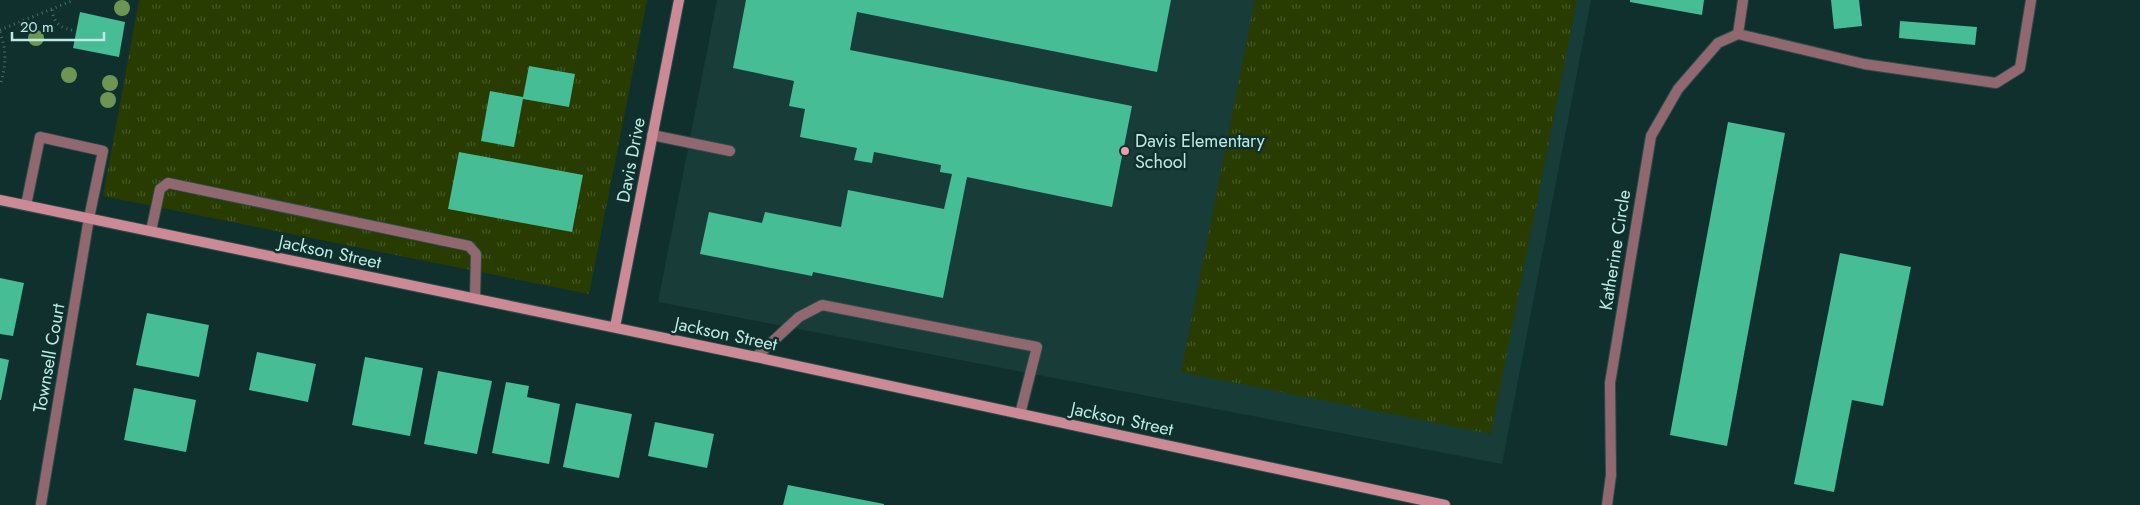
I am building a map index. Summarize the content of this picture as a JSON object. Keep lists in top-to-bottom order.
{
  "streets": {
    "street": [
      "Davis Drive",
      "Katherine Circle",
      "Jackson Street",
      "Townsell Court"
    ]
  },
  "crossings": [
    ["Davis Drive", "Jackson Street"],
    ["Jackson Street", "Townsell Court"]
  ],
  "places": ["Davis Elementary School"],
  "scale_bar": "20 m"
}
